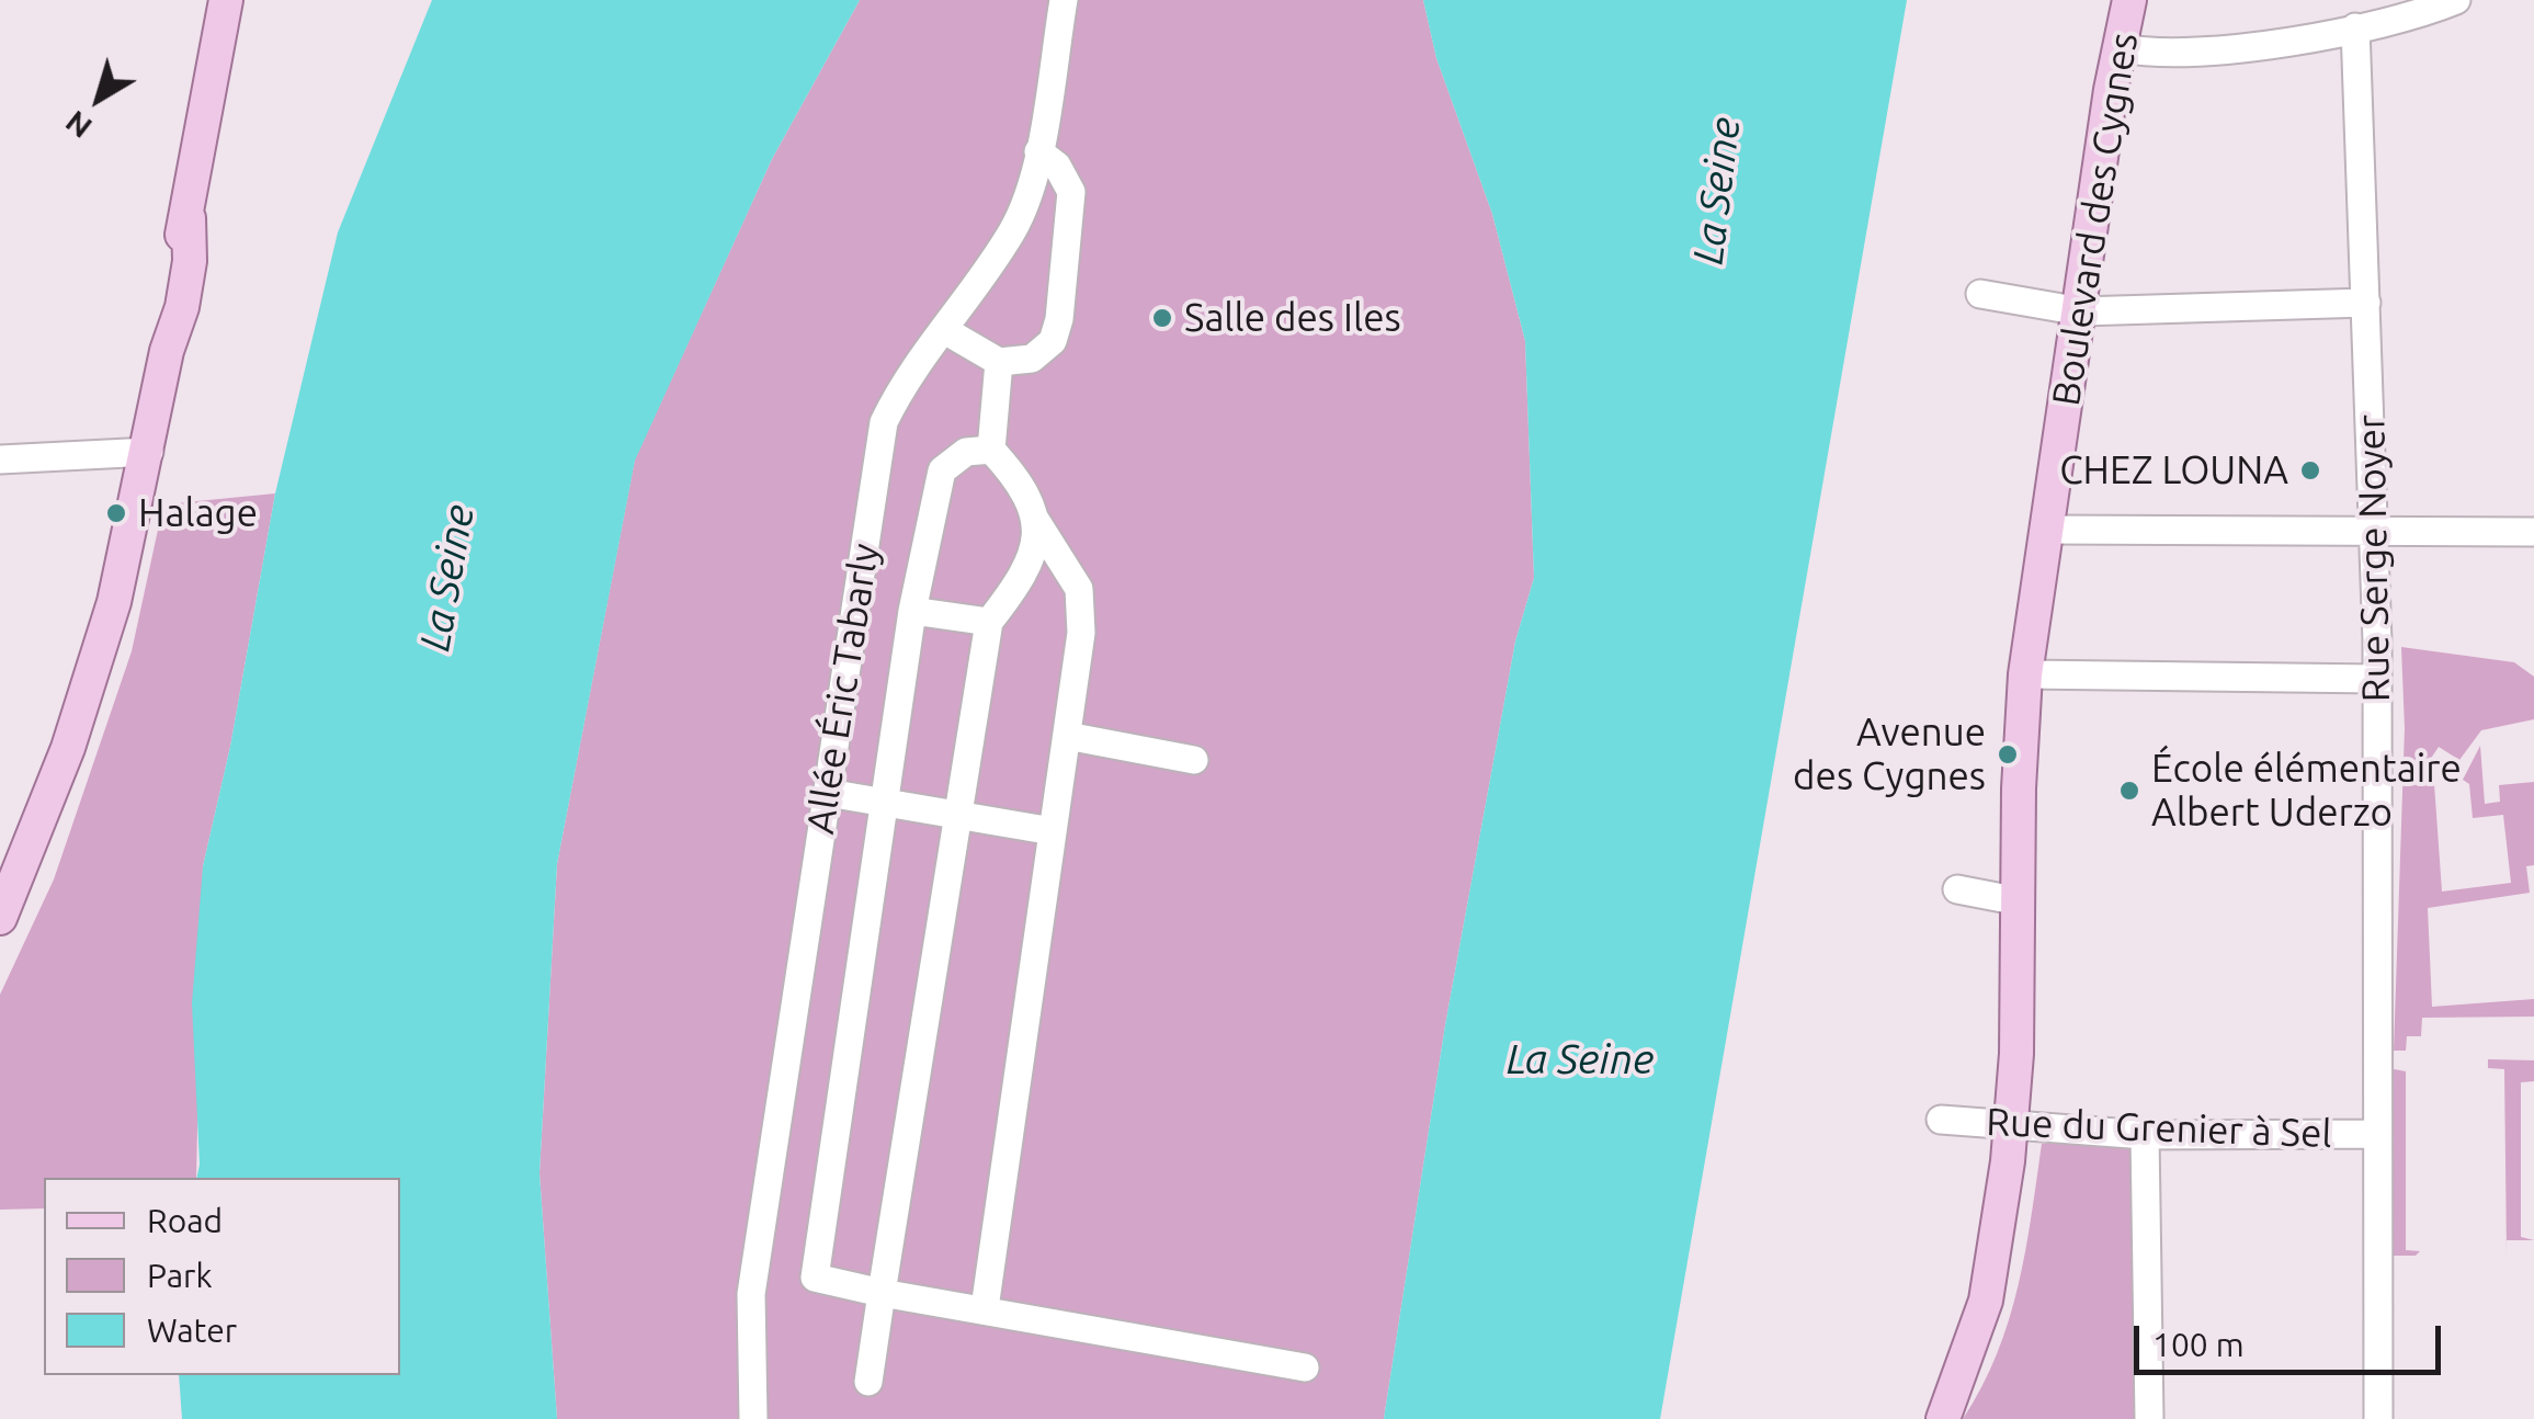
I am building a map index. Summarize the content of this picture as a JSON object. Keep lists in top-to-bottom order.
{
  "streets": {
    "main road": ["Boulevard des Cygnes"],
    "street": ["Rue Serge Noyer", "Allée Éric Tabarly", "Rue du Grenier à Sel"]
  },
  "crossings": [
    ["Boulevard des Cygnes", "Rue du Grenier à Sel"],
    ["Rue Serge Noyer", "Rue du Grenier à Sel"]
  ],
  "water": ["La Seine"],
  "places": [
    "Salle des Iles",
    "CHEZ LOUNA",
    "Halage",
    "Avenue des Cygnes",
    "École élémentaire Albert Uderzo"
  ],
  "legend": ["Road", "Park", "Water"],
  "scale_bar": "100 m",
  "north": "bottom left"
}
